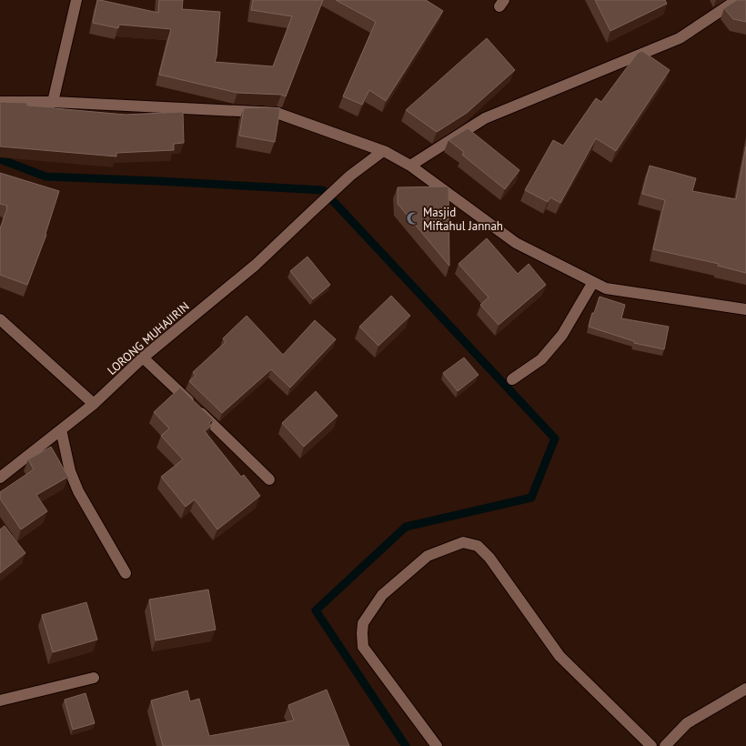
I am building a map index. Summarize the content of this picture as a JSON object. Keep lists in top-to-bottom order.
{
  "streets": {
    "street": ["LORONG MUHAJIRIN"]
  },
  "places": {
    "mosque": ["Masjid Miftahul Jannah"]
  }
}
